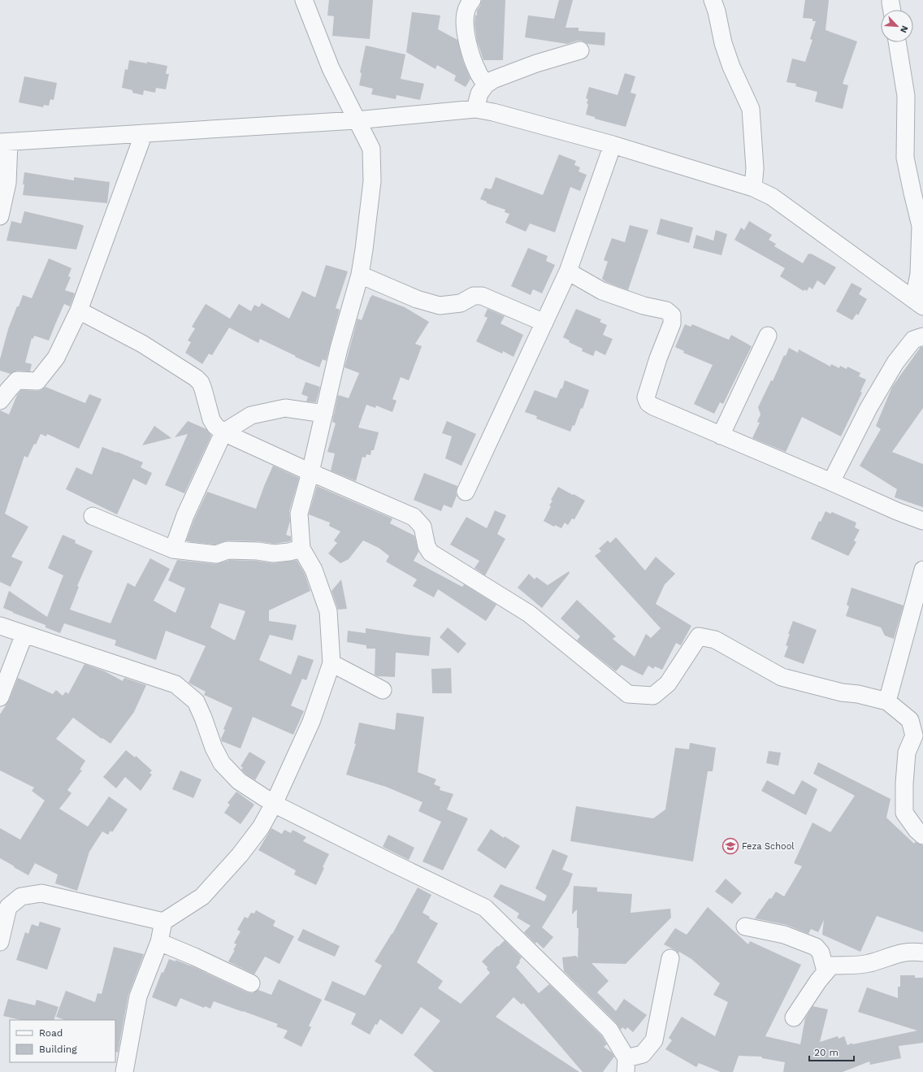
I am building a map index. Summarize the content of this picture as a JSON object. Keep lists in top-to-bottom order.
{
  "places": {
    "school or university": ["Feza School"]
  },
  "legend": ["Road", "Building"],
  "scale_bar": "20 m",
  "north": "bottom right"
}
